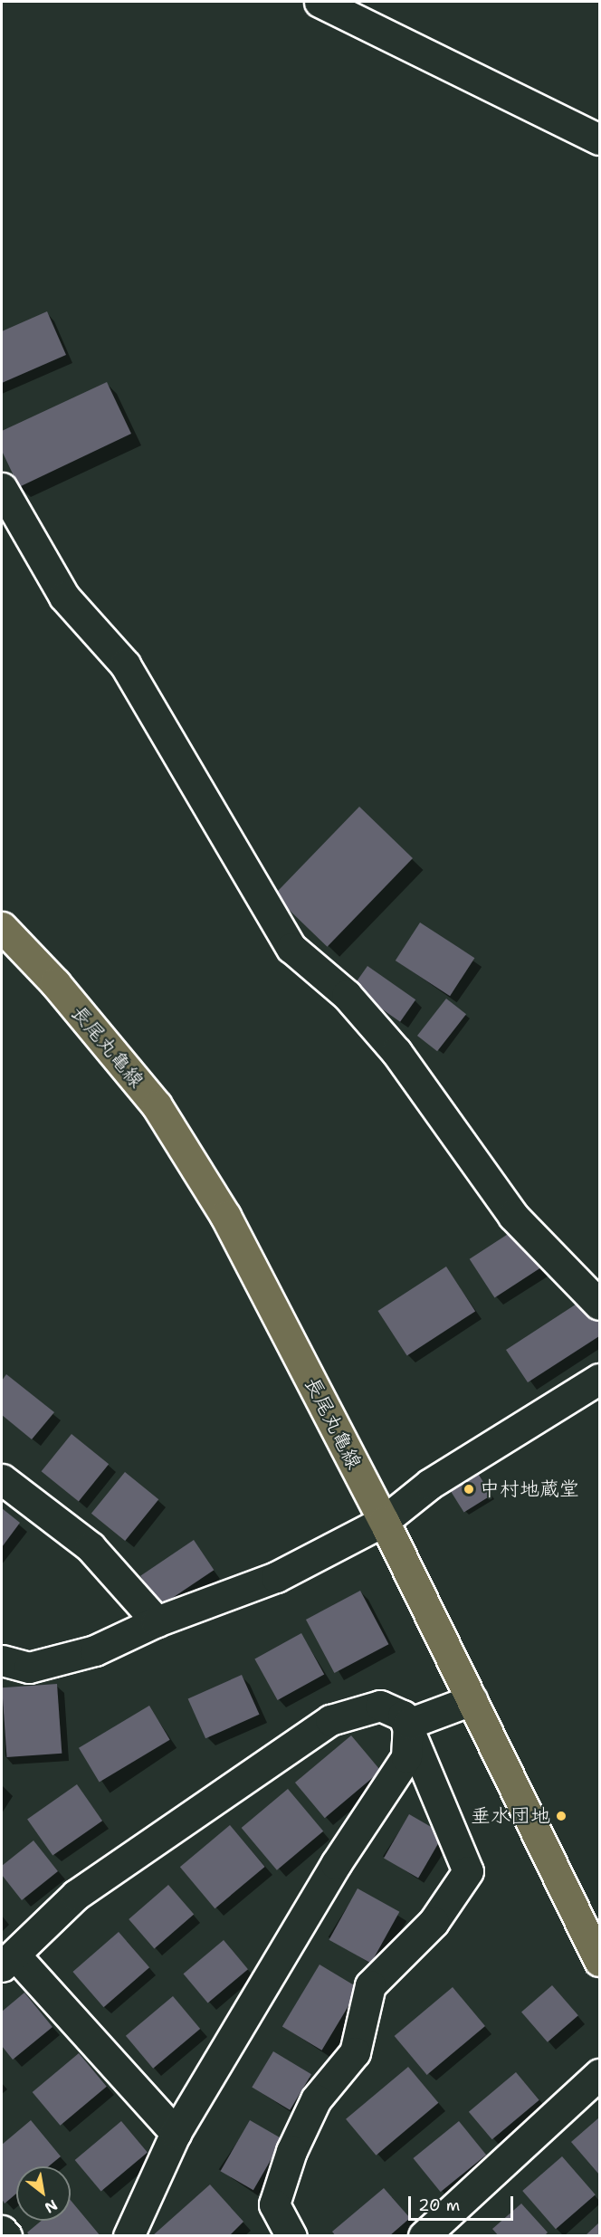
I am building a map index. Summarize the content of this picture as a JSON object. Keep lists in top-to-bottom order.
{
  "streets": {
    "main road": ["長尾丸亀線"]
  },
  "places": ["中村地蔵堂", "垂水団地"],
  "scale_bar": "20 m",
  "north": "bottom right"
}
